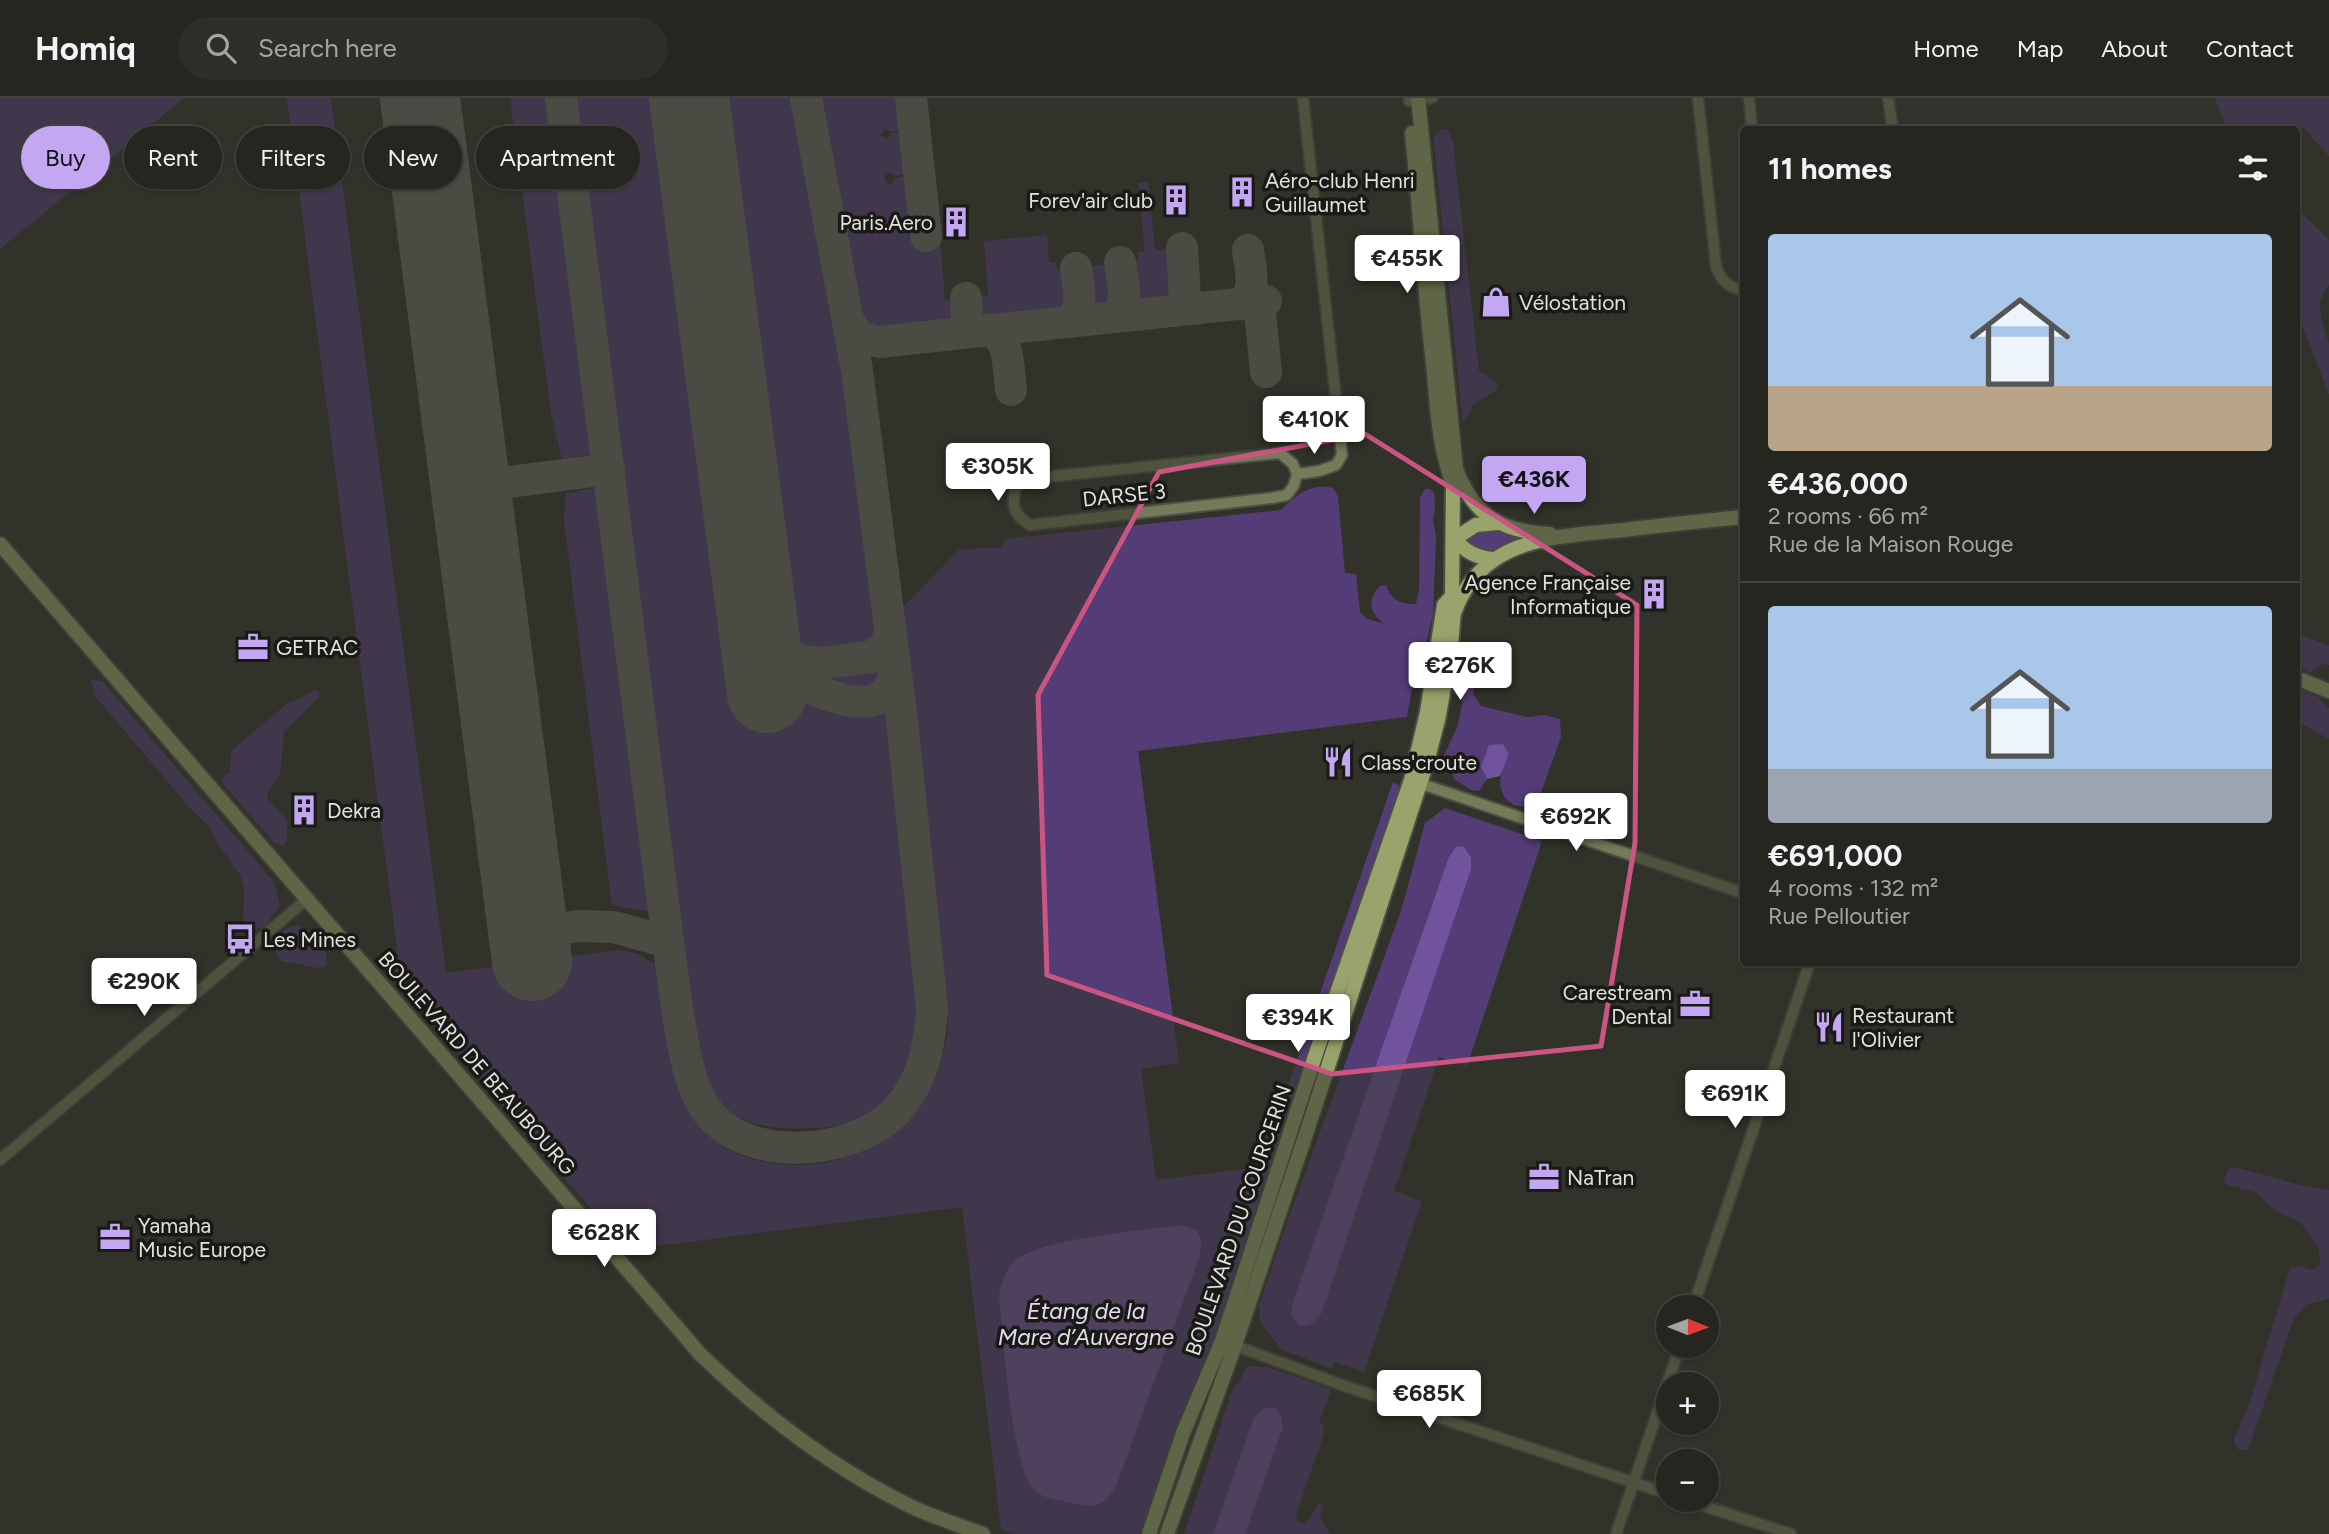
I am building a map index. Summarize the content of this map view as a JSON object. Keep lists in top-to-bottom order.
{
  "streets": {
    "main road": ["BOULEVARD DE BEAUBOURG", "BOULEVARD DU COURCERIN"],
    "street": ["DARSE 3"]
  },
  "water": ["Étang de la Mare d’Auvergne"],
  "places": {
    "building": [
      "Aéro-club Henri Guillaumet",
      "Forev'air club",
      "Paris.Aero",
      "Agence Française Informatique",
      "Dekra"
    ],
    "shop": ["Vélostation"],
    "office": [
      "GETRAC",
      "Carestream Dental",
      "NaTran",
      "Yamaha Music Europe"
    ],
    "restaurant": ["Class'croute", "Restaurant l'Olivier"],
    "bus stop": ["Les Mines"]
  },
  "north": "right",
  "page": {
    "header": "Homiq",
    "search": "Search here",
    "nav": [
      "Home",
      "Map",
      "About",
      "Contact"
    ],
    "chip": [
      "Buy",
      "Rent",
      "Filters",
      "New",
      "Apartment"
    ],
    "heading": "11 homes",
    "list": [
      {
        "name": "€436,000",
        "note": "2 rooms · 66 m² · Rue de la Maison Rouge"
      },
      {
        "name": "€691,000",
        "note": "4 rooms · 132 m² · Rue Pelloutier"
      }
    ],
    "price": [
      "€455K",
      "€410K",
      "€305K",
      "€436K",
      "€276K",
      "€692K",
      "€290K",
      "€394K",
      "€691K",
      "€628K",
      "€685K"
    ],
    "map_buttons": ["+", "−"]
  }
}
